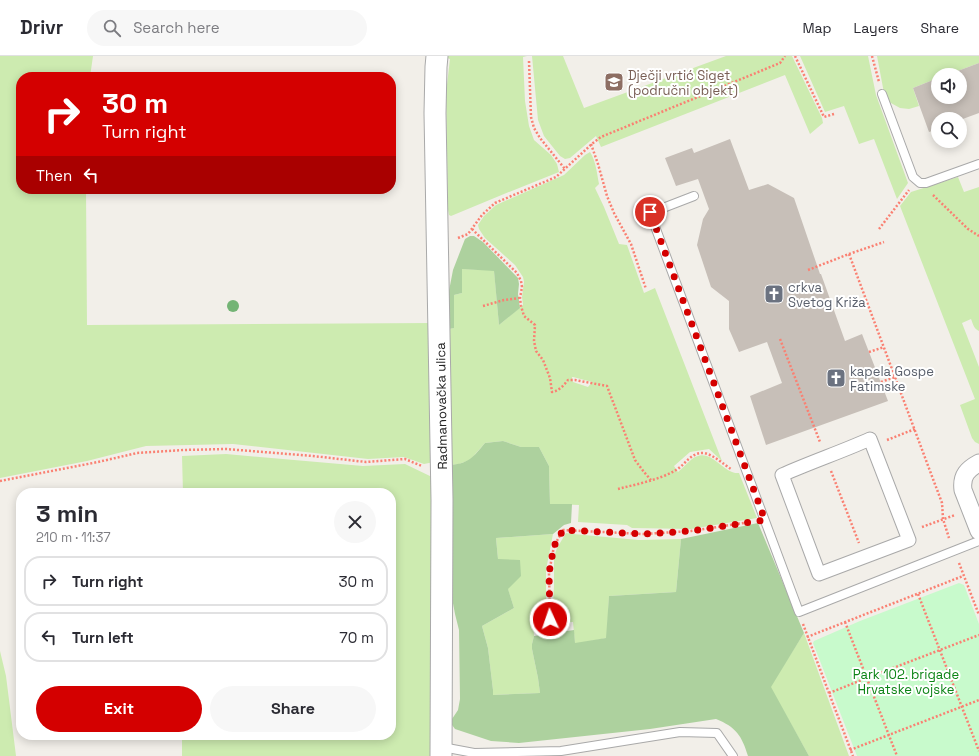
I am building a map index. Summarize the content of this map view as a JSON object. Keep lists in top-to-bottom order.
{
  "streets": {
    "street": ["Radmanovačka ulica"]
  },
  "parks": ["Park 102. brigade Hrvatske vojske"],
  "places": {
    "school or university": ["Dječji vrtić Siget (područni objekt)"],
    "church": ["crkva Svetog Križa", "kapela Gospe Fatimske"]
  },
  "page": {
    "header": "Drivr",
    "search": "Search here",
    "nav": ["Map", "Layers", "Share"],
    "turn": ["30 m", "Turn right"],
    "then": "Then",
    "heading": ["3 min", "210 m · 11:37"],
    "list": [
      {
        "name": "Turn right",
        "value": "30 m"
      },
      {
        "name": "Turn left",
        "value": "70 m"
      }
    ],
    "buttons": ["Exit", "Share"]
  }
}
